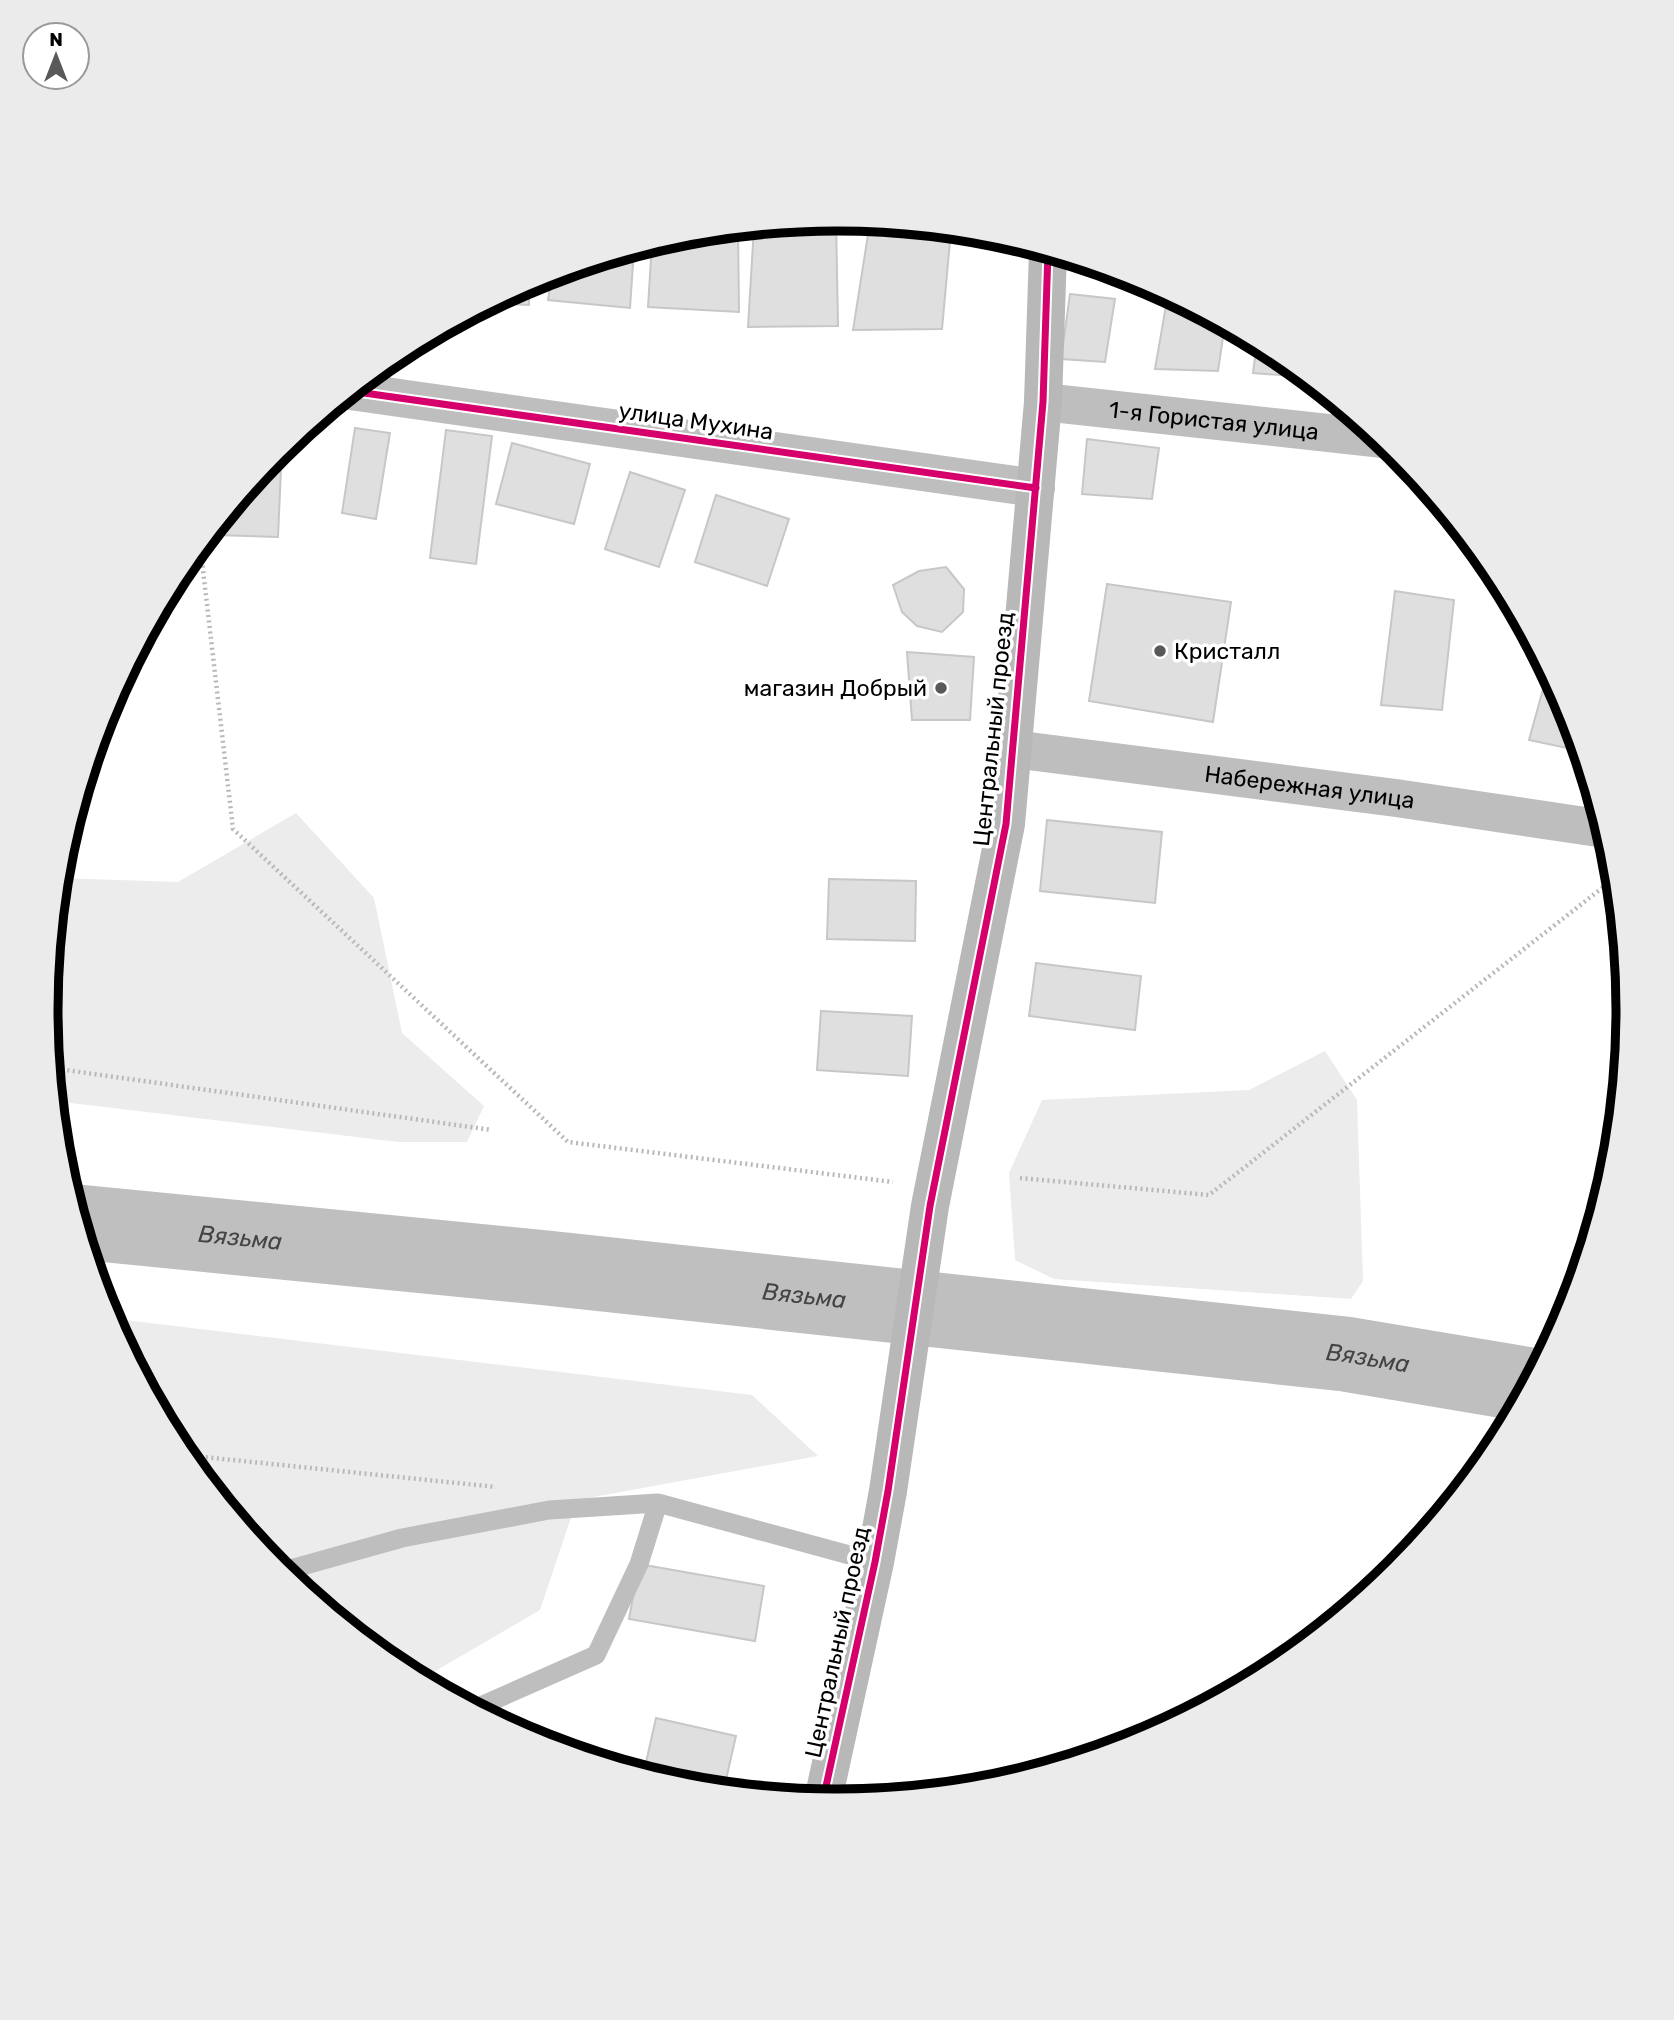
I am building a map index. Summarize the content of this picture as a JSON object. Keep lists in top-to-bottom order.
{
  "streets": {
    "street": [
      "улица Мухина",
      "1-я Гористая улица",
      "Центральный проезд",
      "Набережная улица"
    ]
  },
  "crossings": [
    ["улица Мухина", "Центральный проезд"],
    ["1-я Гористая улица", "Центральный проезд"],
    ["Центральный проезд", "Набережная улица"]
  ],
  "water": ["Вязьма"],
  "places": ["Кристалл", "магазин Добрый"],
  "north": "top"
}
